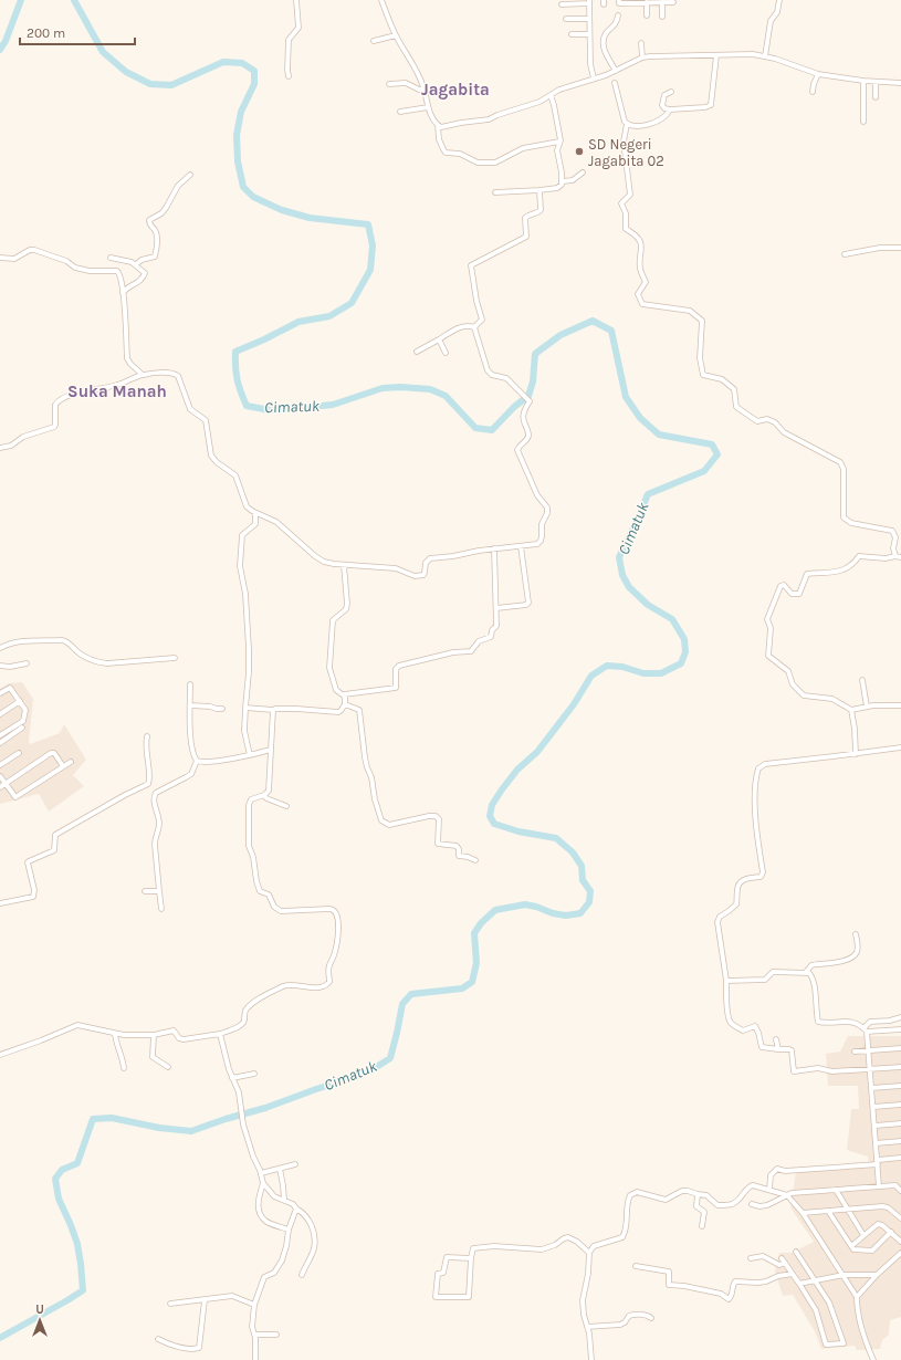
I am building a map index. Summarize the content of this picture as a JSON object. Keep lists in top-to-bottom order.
{
  "districts": ["Jagabita", "Suka Manah"],
  "water": ["Cimatuk"],
  "places": ["SD Negeri Jagabita 02"],
  "scale_bar": "200 m",
  "north": "top"
}
